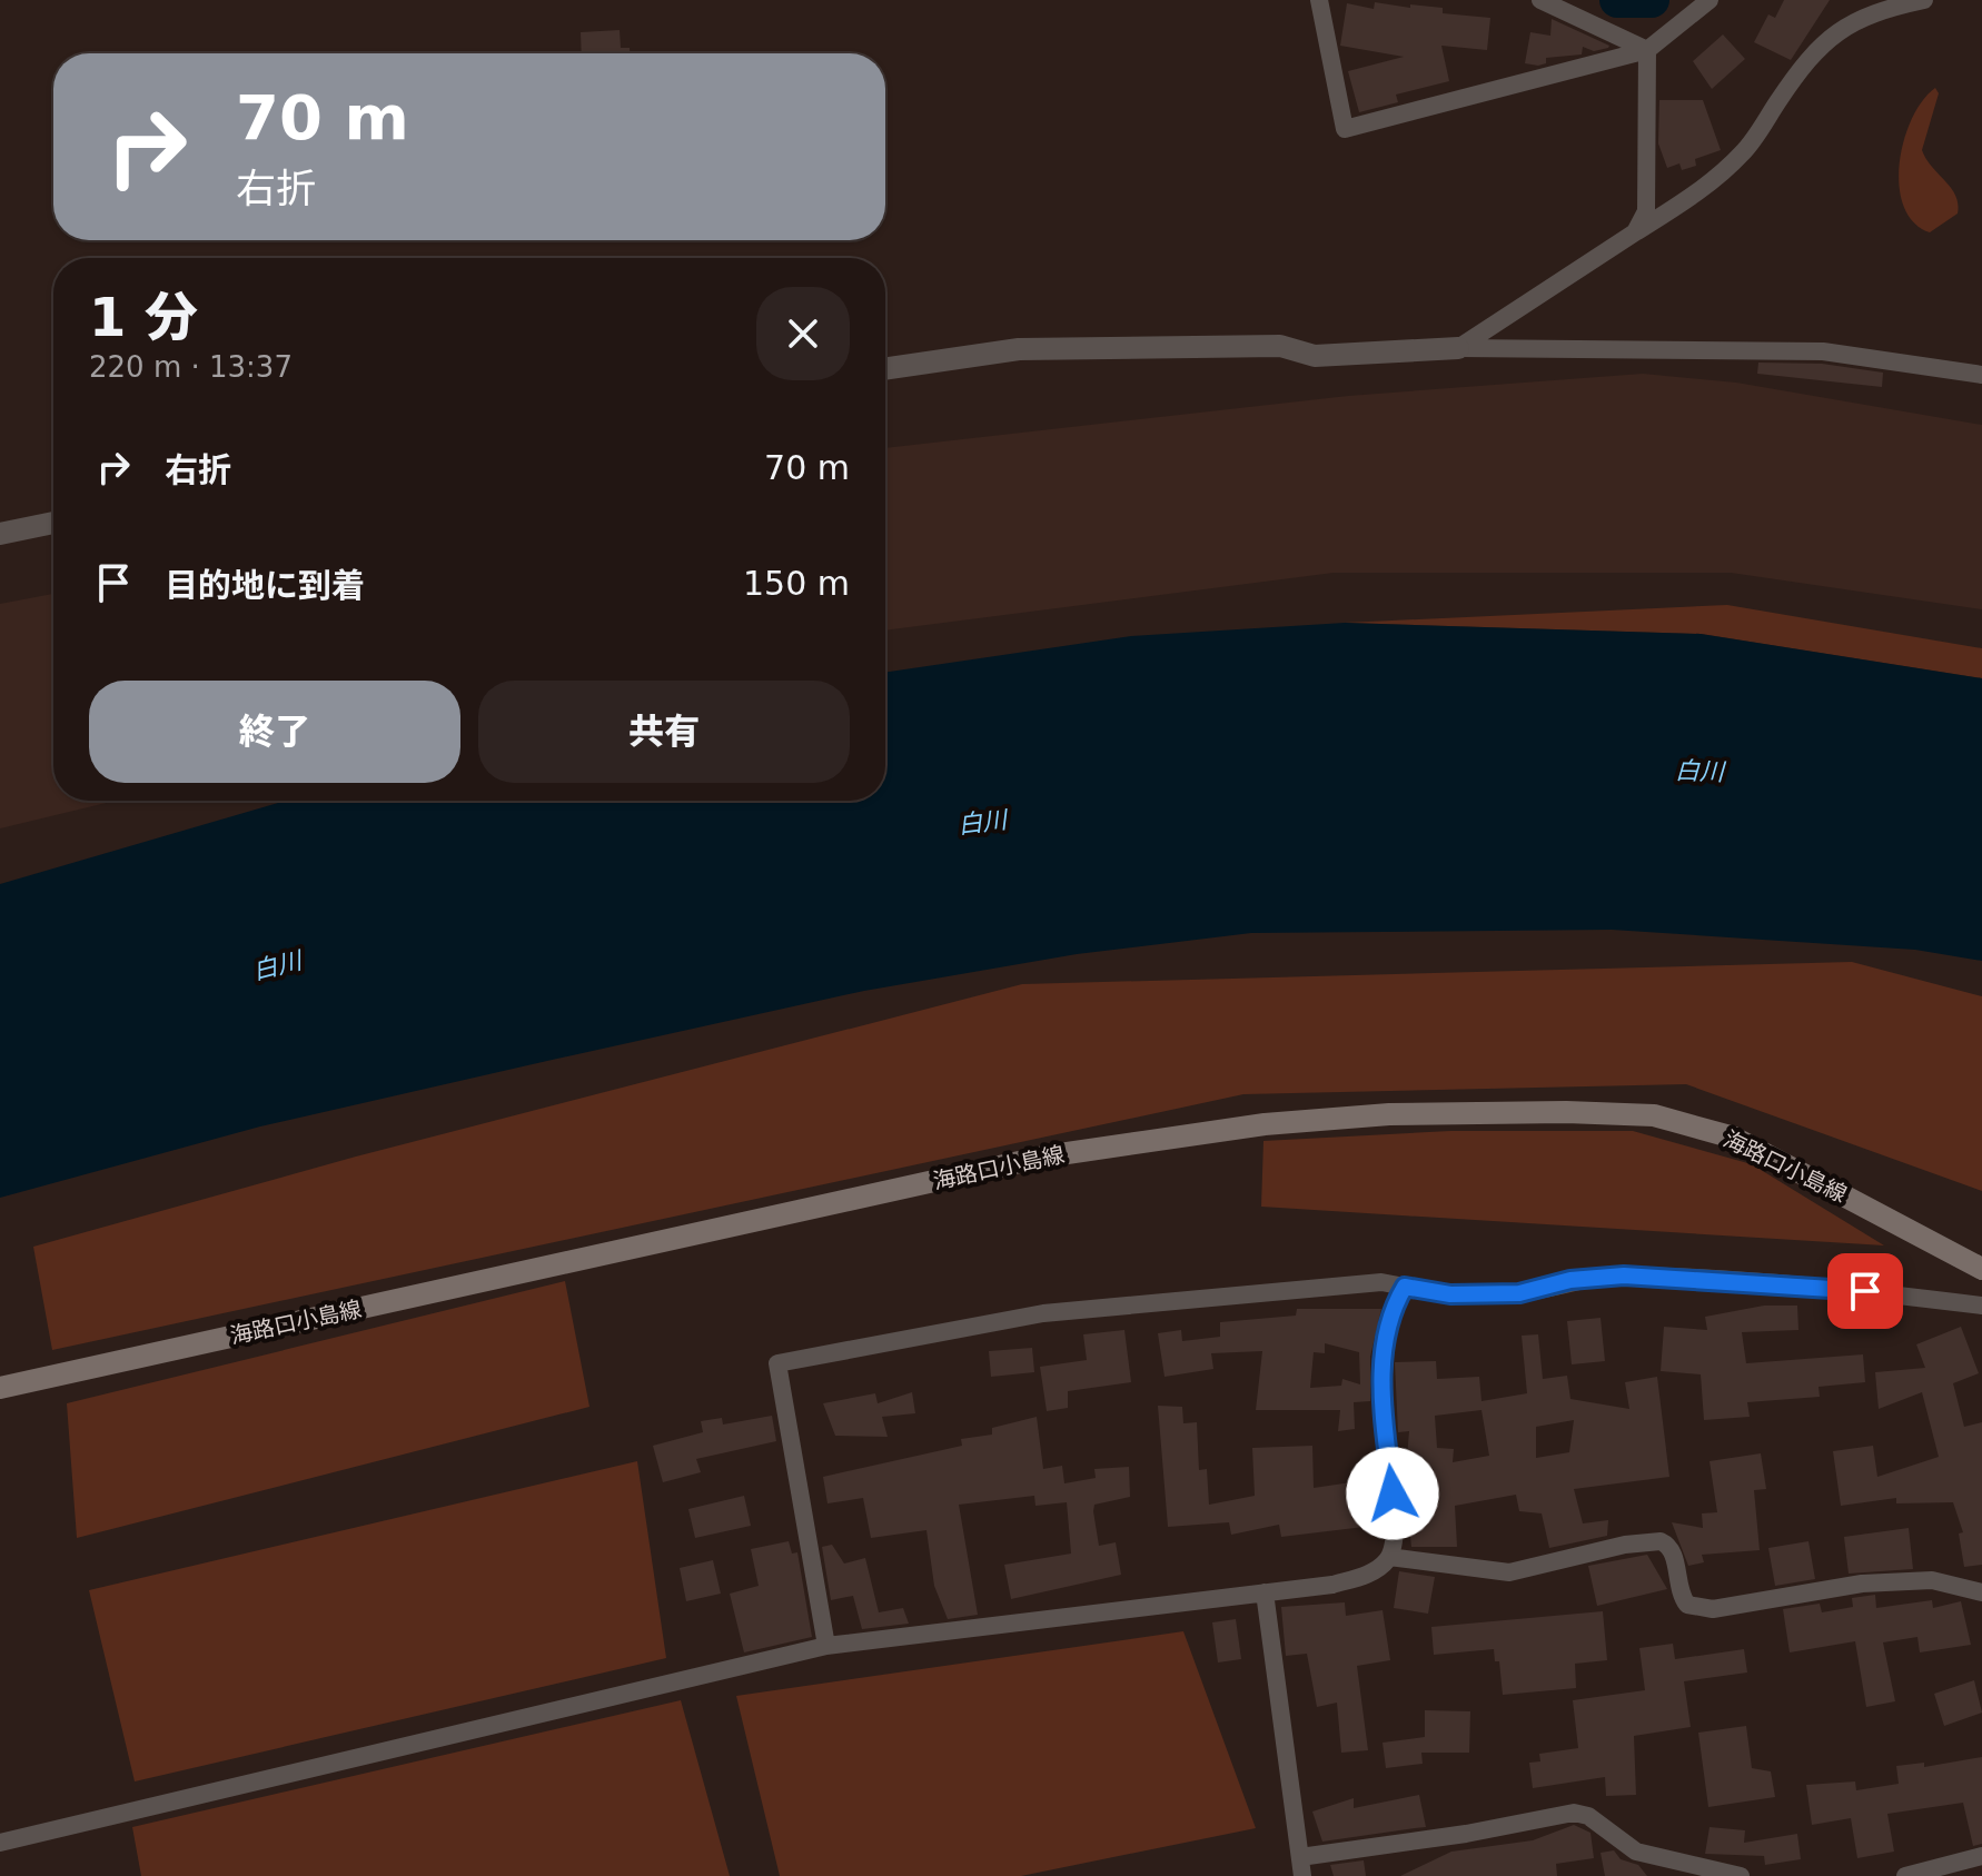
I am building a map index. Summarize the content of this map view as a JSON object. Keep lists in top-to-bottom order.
{
  "streets": {
    "main road": ["海路口小島線"]
  },
  "water": ["白川"],
  "page": {
    "turn": ["70 m", "右折"],
    "heading": ["1 分", "220 m · 13:37"],
    "list": [
      {
        "name": "右折",
        "value": "70 m"
      },
      {
        "name": "目的地に到着",
        "value": "150 m"
      }
    ],
    "buttons": ["終了", "共有"]
  }
}
